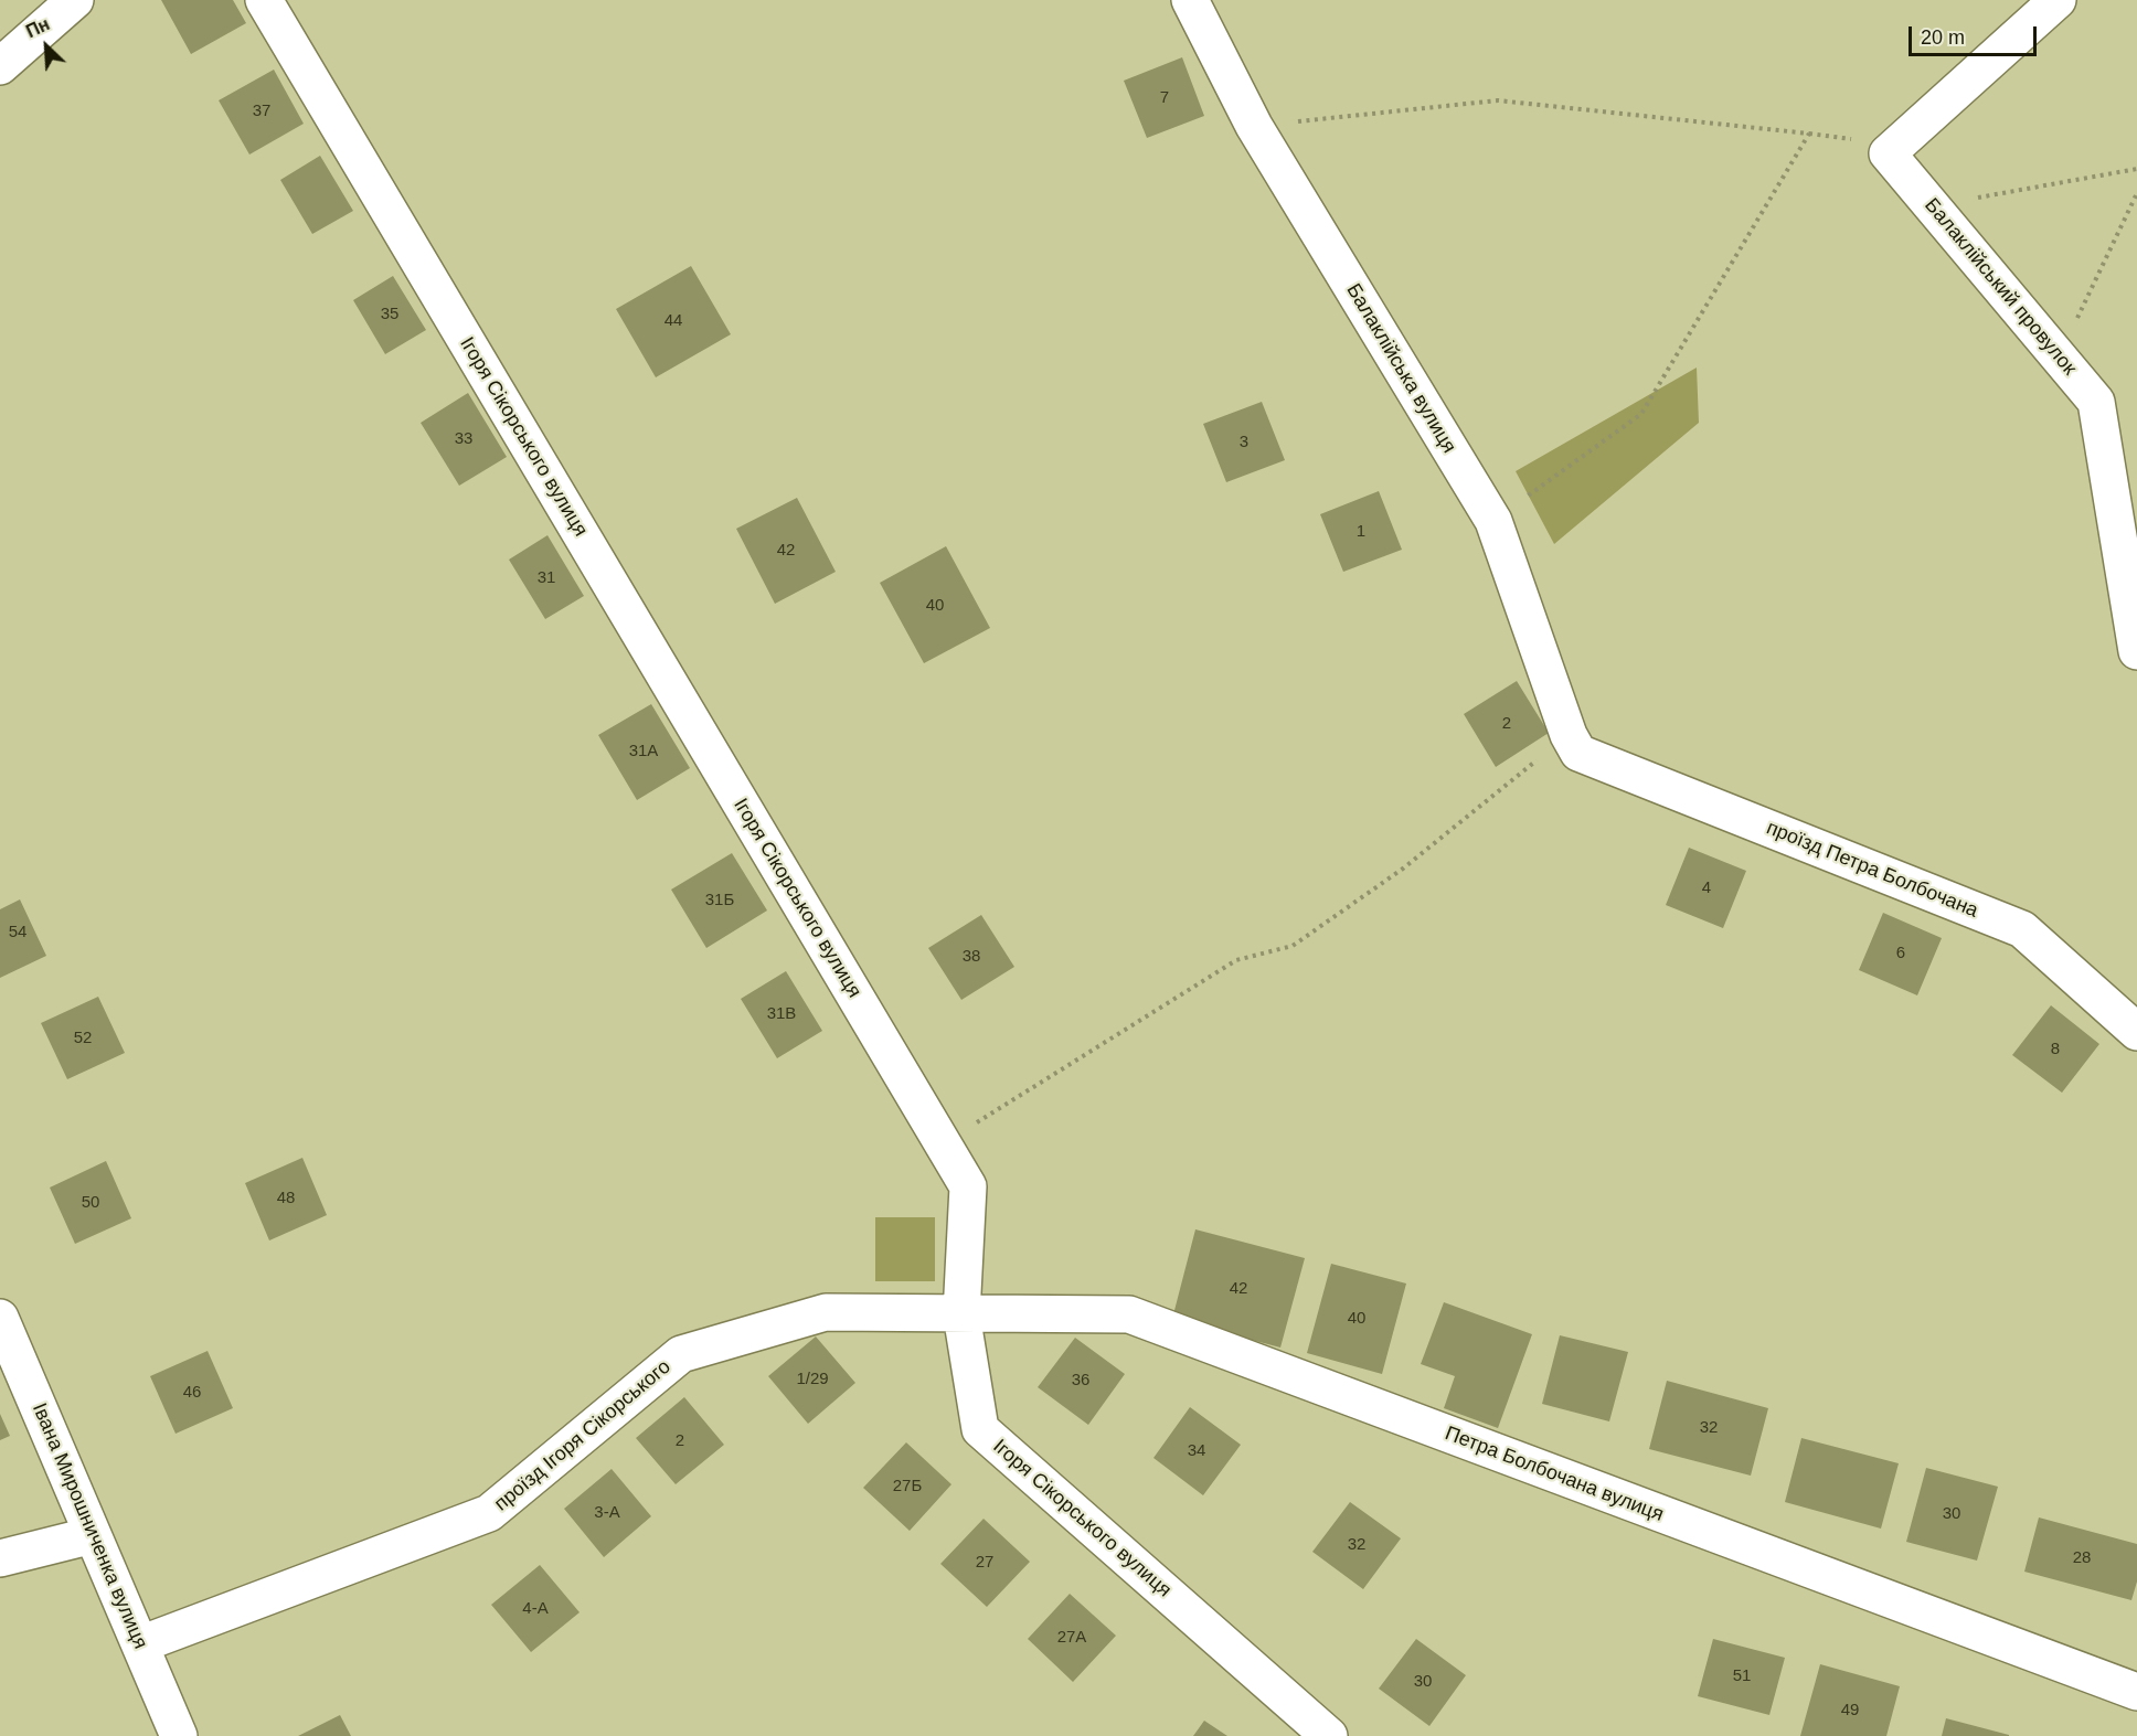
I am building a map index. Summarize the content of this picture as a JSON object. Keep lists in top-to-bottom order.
{
  "streets": {
    "street": [
      "Балаклійський провулок",
      "Балаклійська вулиця",
      "Ігоря Сікорського вулиця",
      "проїзд Петра Болбочана",
      "проїзд Ігоря Сікорського",
      "Петра Болбочана вулиця",
      "Івана Мирошниченка вулиця"
    ]
  },
  "crossings": [
    ["Балаклійська вулиця", "проїзд Петра Болбочана"],
    ["Ігоря Сікорського вулиця", "проїзд Ігоря Сікорського"],
    ["Ігоря Сікорського вулиця", "Петра Болбочана вулиця"],
    ["проїзд Ігоря Сікорського", "Петра Болбочана вулиця"],
    ["проїзд Ігоря Сікорського", "Івана Мирошниченка вулиця"]
  ],
  "house_numbers": [
    "7",
    "37",
    "35",
    "44",
    "33",
    "3",
    "1",
    "42",
    "31",
    "40",
    "2",
    "31А",
    "4",
    "31Б",
    "54",
    "6",
    "38",
    "31В",
    "52",
    "8",
    "48",
    "50",
    "42",
    "40",
    "1/29",
    "36",
    "46",
    "32",
    "2",
    "34",
    "27Б",
    "3-А",
    "30",
    "32",
    "28",
    "27",
    "4-А",
    "27А",
    "51",
    "30",
    "49"
  ],
  "scale_bar": "20 m",
  "north": "top left"
}
